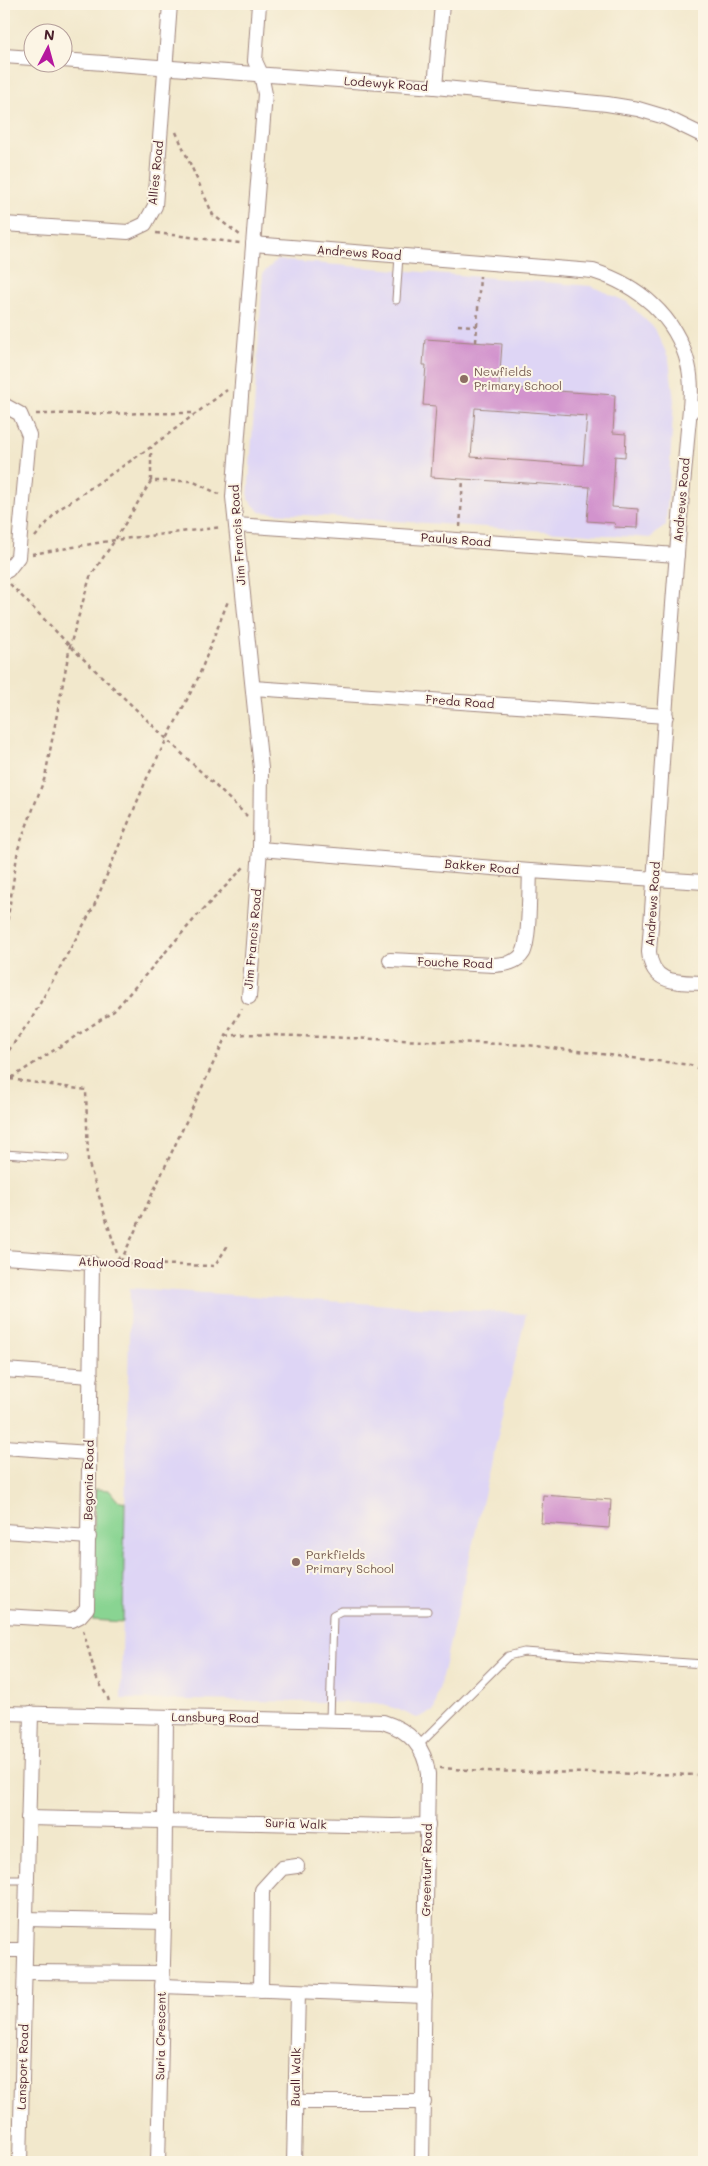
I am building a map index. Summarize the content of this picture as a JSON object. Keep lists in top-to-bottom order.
{
  "streets": {
    "street": [
      "Lodewyk Road",
      "Allies Road",
      "Andrews Road",
      "Jim Francis Road",
      "Paulus Road",
      "Freda Road",
      "Bakker Road",
      "Fouche Road",
      "Athwood Road",
      "Begonia Road",
      "Lansburg Road",
      "Suria Walk",
      "Greenturf Road",
      "Suria Crescent",
      "Lansport Road",
      "Buall Walk"
    ]
  },
  "crossings": [
    ["Lodewyk Road", "Allies Road"],
    ["Lodewyk Road", "Jim Francis Road"],
    ["Andrews Road", "Jim Francis Road"],
    ["Andrews Road", "Paulus Road"],
    ["Andrews Road", "Freda Road"],
    ["Andrews Road", "Bakker Road"],
    ["Jim Francis Road", "Paulus Road"],
    ["Jim Francis Road", "Freda Road"],
    ["Jim Francis Road", "Bakker Road"],
    ["Bakker Road", "Fouche Road"],
    ["Athwood Road", "Begonia Road"],
    ["Lansburg Road", "Greenturf Road"],
    ["Lansburg Road", "Lansport Road"],
    ["Suria Walk", "Greenturf Road"],
    ["Suria Crescent", "Buall Walk"]
  ],
  "places": ["Newfields Primary School", "Parkfields Primary School"],
  "north": "top"
}
